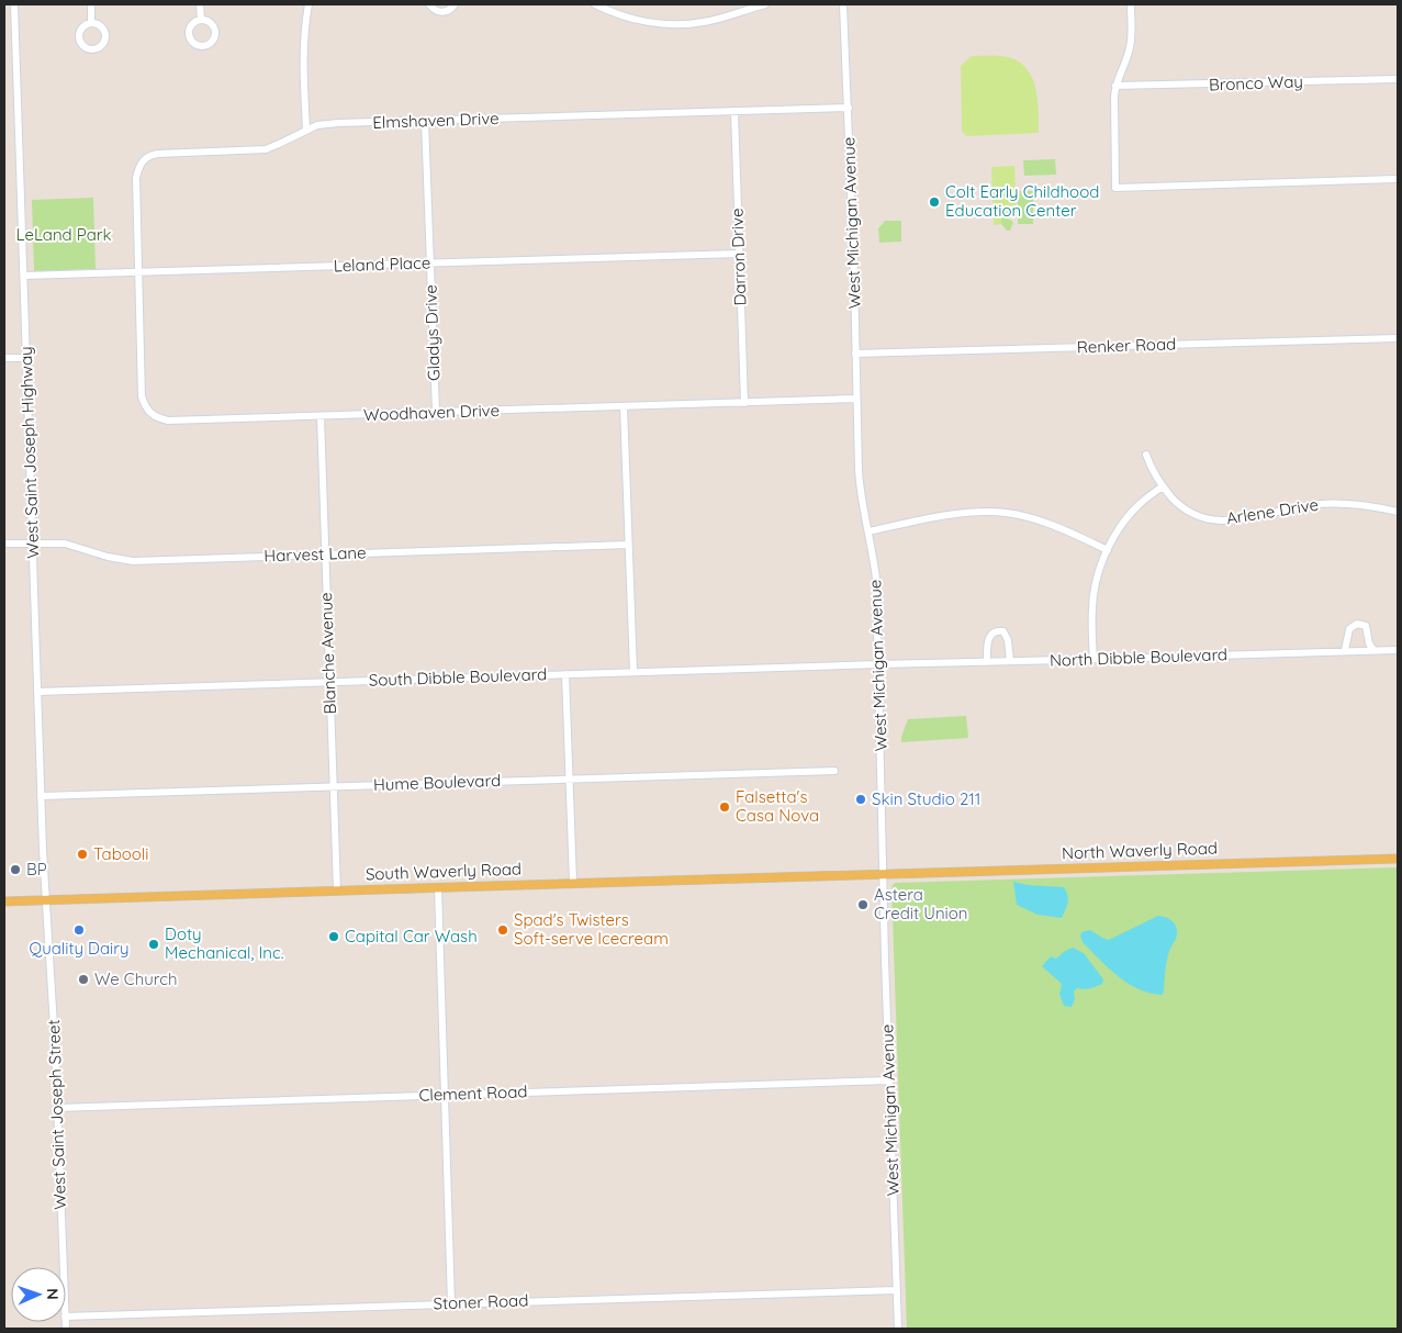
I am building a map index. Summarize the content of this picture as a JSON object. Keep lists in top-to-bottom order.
{
  "streets": {
    "main road": ["North Waverly Road", "South Waverly Road"],
    "street": [
      "Bronco Way",
      "Elmshaven Drive",
      "West Michigan Avenue",
      "Darron Drive",
      "Leland Place",
      "Gladys Drive",
      "Renker Road",
      "Woodhaven Drive",
      "West Saint Joseph Highway",
      "Arlene Drive",
      "Harvest Lane",
      "Blanche Avenue",
      "North Dibble Boulevard",
      "South Dibble Boulevard",
      "Hume Boulevard",
      "Clement Road",
      "West Saint Joseph Street",
      "Stoner Road"
    ]
  },
  "crossings": [
    ["Elmshaven Drive", "West Michigan Avenue"],
    ["Elmshaven Drive", "Darron Drive"],
    ["Elmshaven Drive", "Leland Place"],
    ["Elmshaven Drive", "Gladys Drive"],
    ["Elmshaven Drive", "Woodhaven Drive"],
    ["West Michigan Avenue", "Renker Road"],
    ["West Michigan Avenue", "Woodhaven Drive"],
    ["West Michigan Avenue", "North Dibble Boulevard"],
    ["West Michigan Avenue", "South Dibble Boulevard"],
    ["West Michigan Avenue", "North Waverly Road"],
    ["West Michigan Avenue", "South Waverly Road"],
    ["West Michigan Avenue", "Clement Road"],
    ["West Michigan Avenue", "Stoner Road"],
    ["Darron Drive", "Leland Place"],
    ["Darron Drive", "Woodhaven Drive"],
    ["Leland Place", "Gladys Drive"],
    ["Leland Place", "Woodhaven Drive"],
    ["Leland Place", "West Saint Joseph Highway"],
    ["Gladys Drive", "Woodhaven Drive"],
    ["Woodhaven Drive", "Blanche Avenue"],
    ["West Saint Joseph Highway", "Harvest Lane"],
    ["West Saint Joseph Highway", "South Dibble Boulevard"],
    ["West Saint Joseph Highway", "Hume Boulevard"],
    ["West Saint Joseph Highway", "South Waverly Road"],
    ["West Saint Joseph Highway", "West Saint Joseph Street"],
    ["Harvest Lane", "Blanche Avenue"],
    ["Blanche Avenue", "South Dibble Boulevard"],
    ["Blanche Avenue", "Hume Boulevard"],
    ["Blanche Avenue", "South Waverly Road"],
    ["North Dibble Boulevard", "South Dibble Boulevard"],
    ["North Waverly Road", "South Waverly Road"],
    ["South Waverly Road", "West Saint Joseph Street"],
    ["Clement Road", "West Saint Joseph Street"]
  ],
  "parks": ["LeLand Park"],
  "places": [
    "Colt Early Childhood Education Center",
    "Skin Studio 211",
    "Falsetta's Casa Nova",
    "Tabooli",
    "BP",
    "Astera Credit Union",
    "Quality Dairy",
    "Spad's Twisters Soft-serve Icecream",
    "Capital Car Wash",
    "Doty Mechanical, Inc.",
    "We Church"
  ],
  "north": "right"
}
